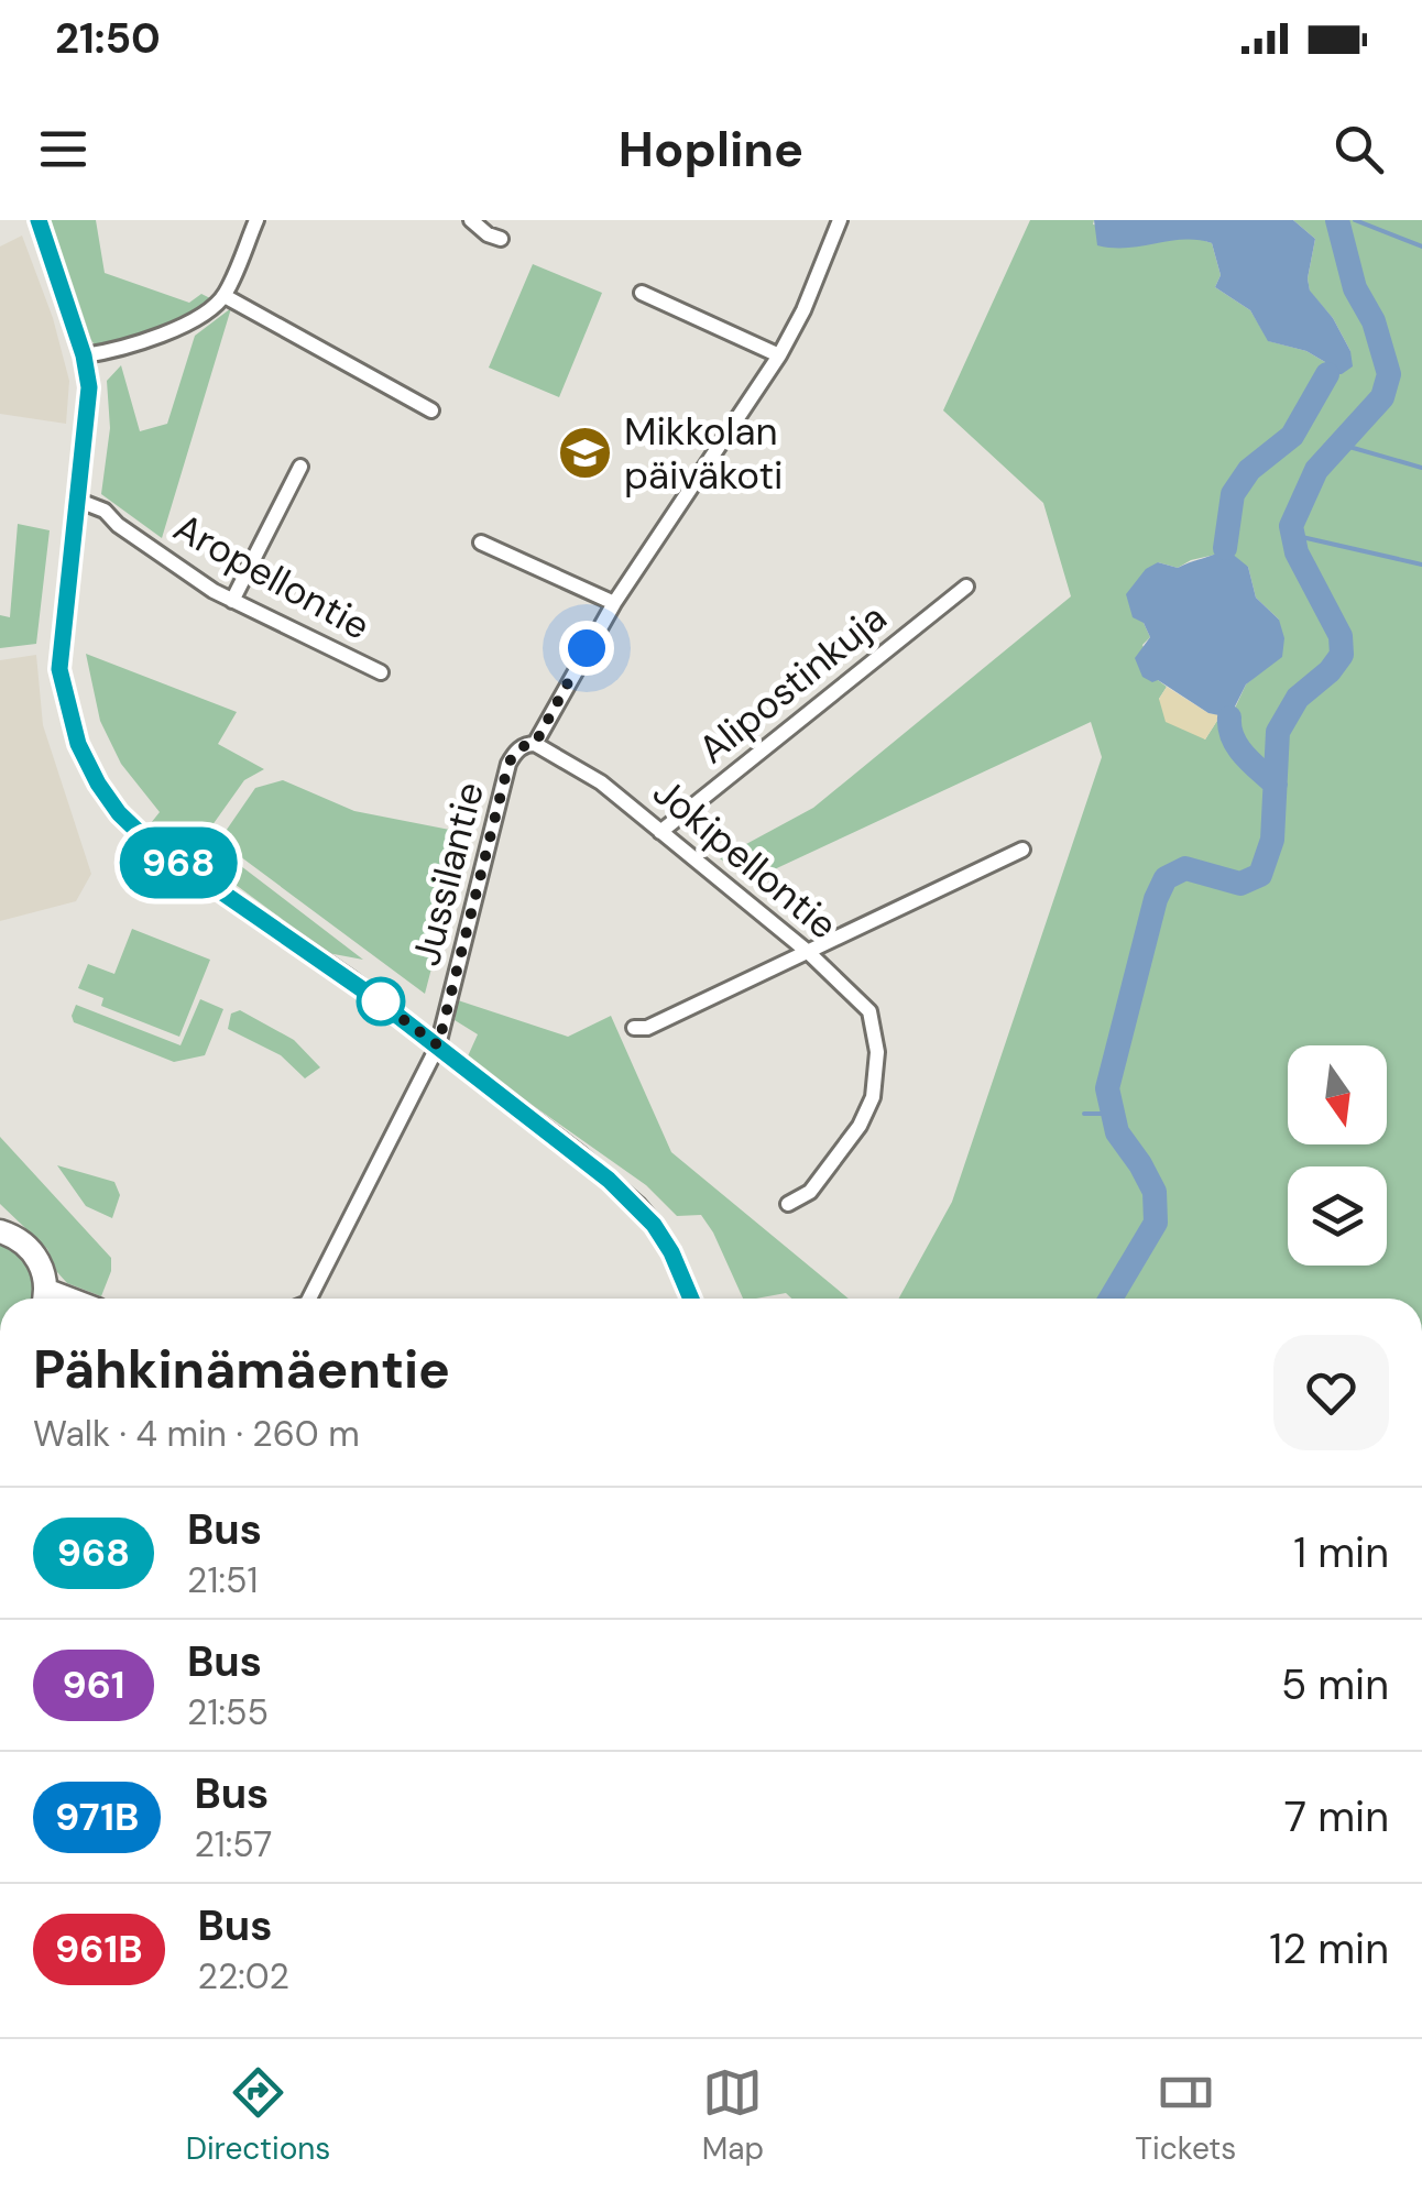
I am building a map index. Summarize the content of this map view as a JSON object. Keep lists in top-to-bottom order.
{
  "streets": {
    "street": [
      "Aropellontie",
      "Alipostinkuja",
      "Jokipellontie",
      "Jussilantie"
    ]
  },
  "crossings": [
    ["Alipostinkuja", "Jokipellontie"],
    ["Jokipellontie", "Jussilantie"]
  ],
  "places": {
    "school or university": ["Mikkolan päiväkoti"]
  },
  "lines": ["bus line 968"],
  "north": "bottom",
  "page": {
    "status": "21:50",
    "header": "Hopline",
    "on_map": "968",
    "heading": ["Pähkinämäentie", "Walk · 4 min · 260 m"],
    "list": [
      {
        "mark": "968",
        "name": "Bus",
        "note": "21:51",
        "value": "1 min"
      },
      {
        "mark": "961",
        "name": "Bus",
        "note": "21:55",
        "value": "5 min"
      },
      {
        "mark": "971B",
        "name": "Bus",
        "note": "21:57",
        "value": "7 min"
      },
      {
        "mark": "961B",
        "name": "Bus",
        "note": "22:02",
        "value": "12 min"
      }
    ],
    "tabs": ["Directions", "Map", "Tickets"]
  }
}
